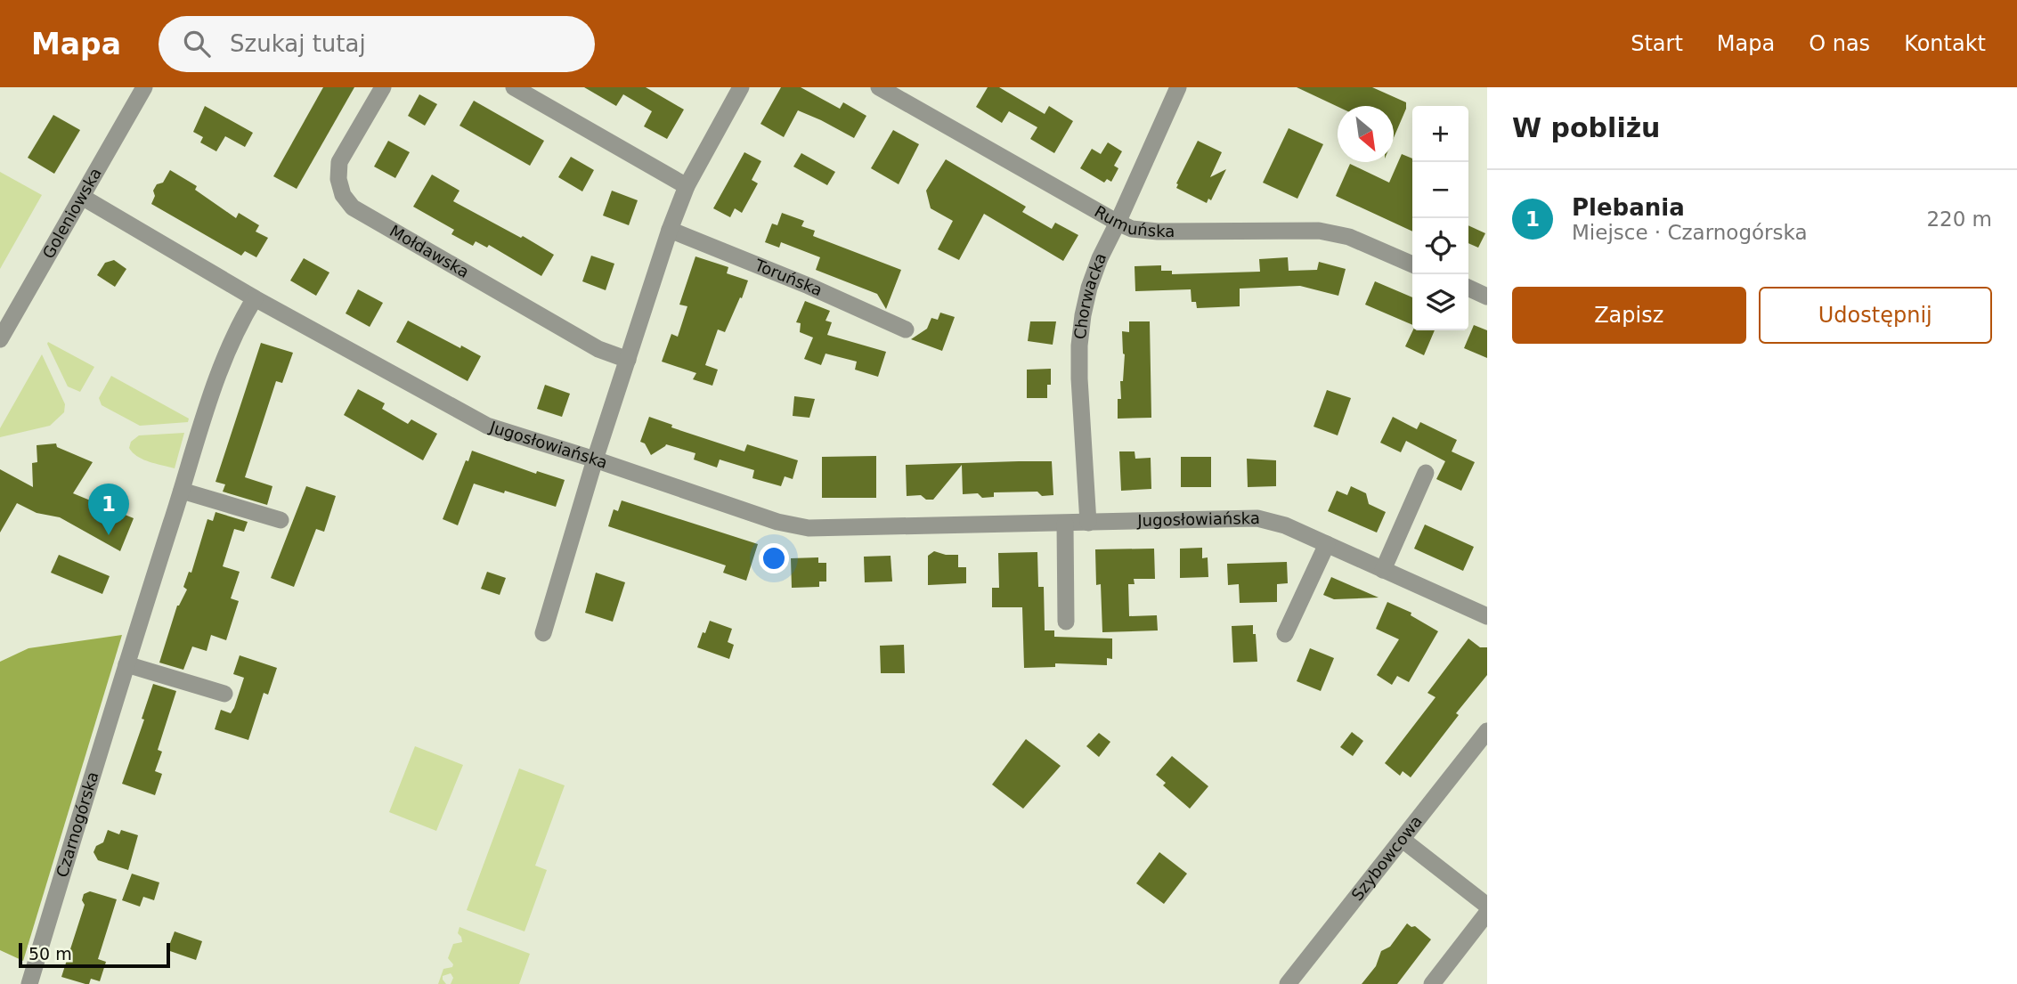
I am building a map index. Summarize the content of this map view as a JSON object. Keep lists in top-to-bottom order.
{
  "streets": {
    "street": [
      "Goleniowska",
      "Rumuńska",
      "Mołdawska",
      "Toruńska",
      "Chorwacka",
      "Jugosłowiańska",
      "Czarnogórska",
      "Szybowcowa"
    ]
  },
  "crossings": [
    ["Goleniowska", "Jugosłowiańska"],
    ["Rumuńska", "Chorwacka"],
    ["Chorwacka", "Jugosłowiańska"],
    ["Jugosłowiańska", "Czarnogórska"]
  ],
  "scale_bar": "50 m",
  "north": "bottom right",
  "page": {
    "header": "Mapa",
    "search": "Szukaj tutaj",
    "nav": [
      "Start",
      "Mapa",
      "O nas",
      "Kontakt"
    ],
    "heading": "W pobliżu",
    "map_buttons": ["+", "−"],
    "list": [
      {
        "mark": "1",
        "name": "Plebania",
        "note": "Miejsce · Czarnogórska",
        "value": "220 m"
      }
    ],
    "buttons": ["Zapisz", "Udostępnij"],
    "pins": "1",
    "scale": "50 m"
  }
}
